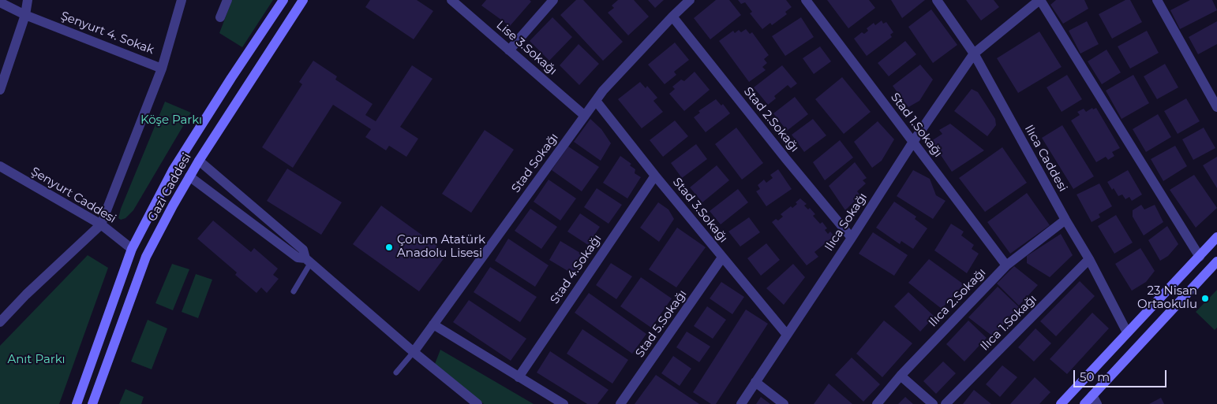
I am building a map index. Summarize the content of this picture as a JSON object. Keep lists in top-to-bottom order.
{
  "streets": {
    "street": [
      "Şenyurt 4. Sokak",
      "Lise 3.Sokağı",
      "Stad 2.Sokağı",
      "Stad 1.Sokağı",
      "Ilıca Caddesi",
      "Stad Sokağı",
      "Gazi Caddesi",
      "Şenyurt Caddesi",
      "Stad 3.Sokağı",
      "Ilıca Sokağı",
      "Stad 4.Sokağı",
      "Ilıca 2.Sokağı",
      "Ilıca 1.Sokağı",
      "Stad 5.Sokağı"
    ]
  },
  "crossings": [
    ["Lise 3.Sokağı", "Stad Sokağı"],
    ["Stad 2.Sokağı", "Stad Sokağı"],
    ["Stad 2.Sokağı", "Ilıca Sokağı"],
    ["Stad 1.Sokağı", "Ilıca Sokağı"],
    ["Stad 1.Sokağı", "Ilıca 2.Sokağı"],
    ["Ilıca Caddesi", "Ilıca Sokağı"],
    ["Ilıca Caddesi", "Ilıca 2.Sokağı"],
    ["Ilıca Caddesi", "Ilıca 1.Sokağı"],
    ["Stad Sokağı", "Stad 3.Sokağı"],
    ["Gazi Caddesi", "Şenyurt Caddesi"],
    ["Stad 3.Sokağı", "Ilıca Sokağı"],
    ["Stad 3.Sokağı", "Stad 4.Sokağı"],
    ["Stad 3.Sokağı", "Stad 5.Sokağı"]
  ],
  "parks": ["Köşe Parkı", "Anıt Parkı"],
  "places": ["Çorum Atatürk Anadolu Lisesi", "23 Nisan Ortaokulu"],
  "scale_bar": "50 m"
}
